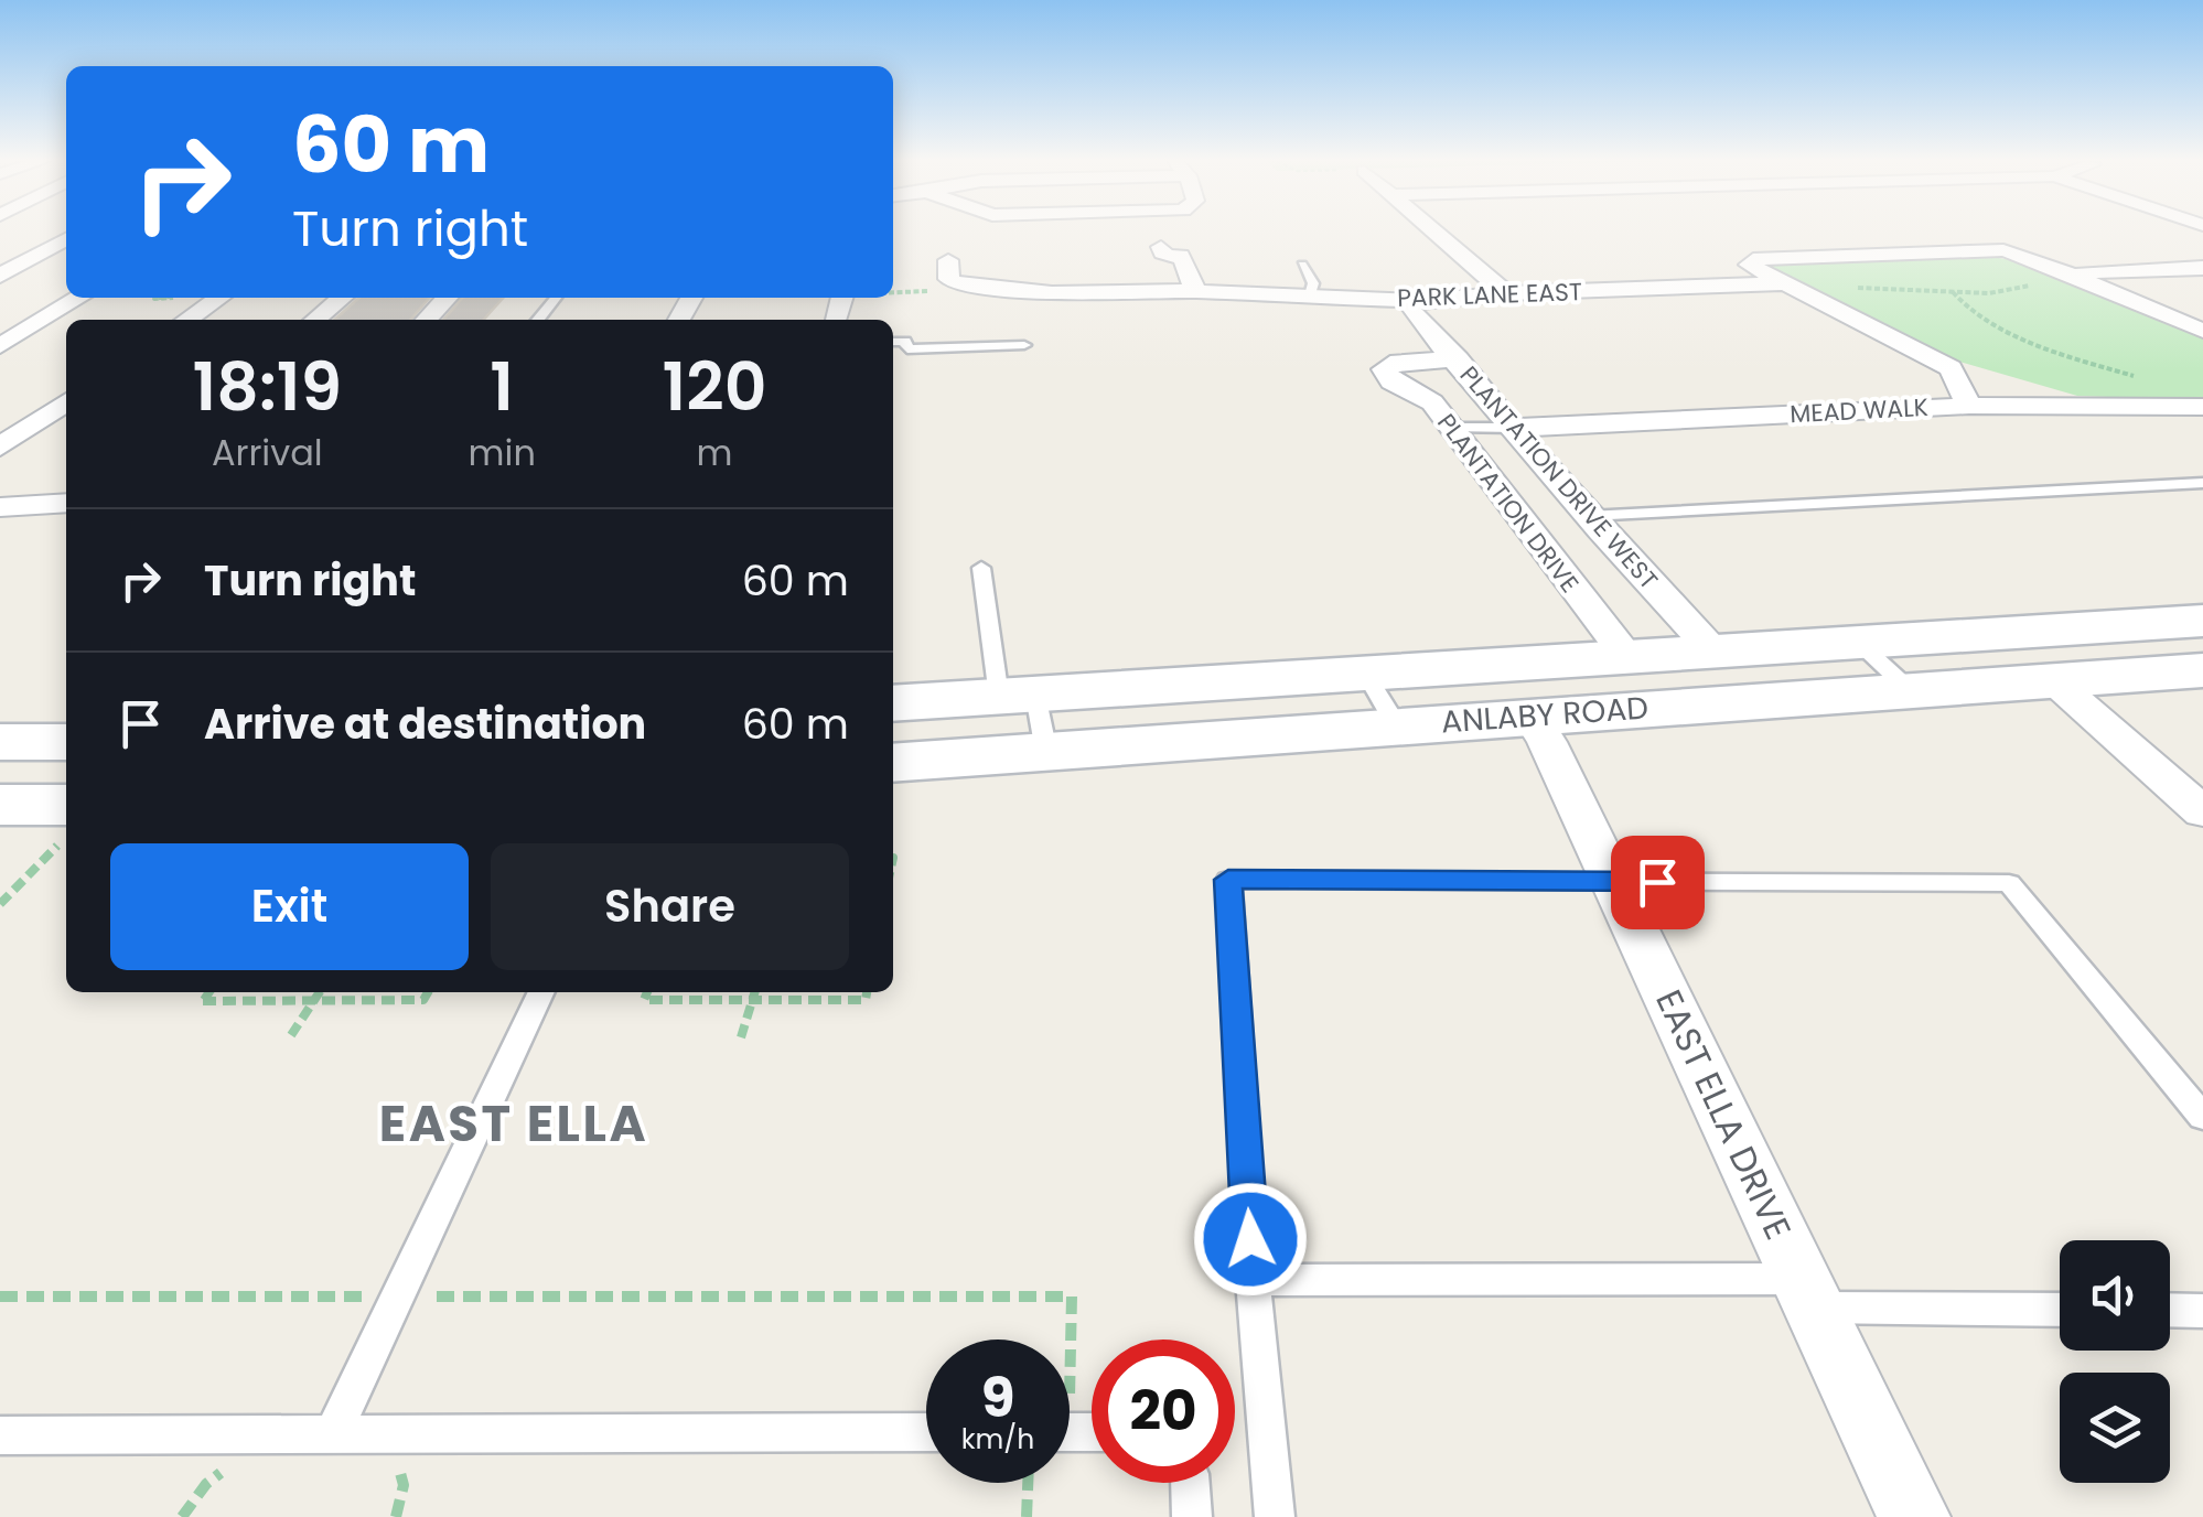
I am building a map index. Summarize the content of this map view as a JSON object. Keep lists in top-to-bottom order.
{
  "streets": {
    "main road": ["ANLABY ROAD"],
    "street": [
      "PARK LANE EAST",
      "MEAD WALK",
      "PLANTATION DRIVE WEST",
      "PLANTATION DRIVE",
      "EAST ELLA DRIVE"
    ]
  },
  "crossings": [
    ["PARK LANE EAST", "PLANTATION DRIVE WEST"],
    ["MEAD WALK", "PLANTATION DRIVE WEST"],
    ["PLANTATION DRIVE WEST", "PLANTATION DRIVE"],
    ["PLANTATION DRIVE WEST", "ANLABY ROAD"],
    ["PLANTATION DRIVE", "ANLABY ROAD"],
    ["ANLABY ROAD", "EAST ELLA DRIVE"]
  ],
  "districts": ["EAST ELLA"],
  "page": {
    "turn": ["60 m", "Turn right"],
    "eta": [
      "18:19",
      "Arrival",
      "1",
      "min",
      "120",
      "m"
    ],
    "list": [
      {
        "name": "Turn right",
        "value": "60 m"
      },
      {
        "name": "Arrive at destination",
        "value": "60 m"
      }
    ],
    "buttons": ["Exit", "Share"],
    "speed": "9 km/h",
    "limit": "20"
  }
}
